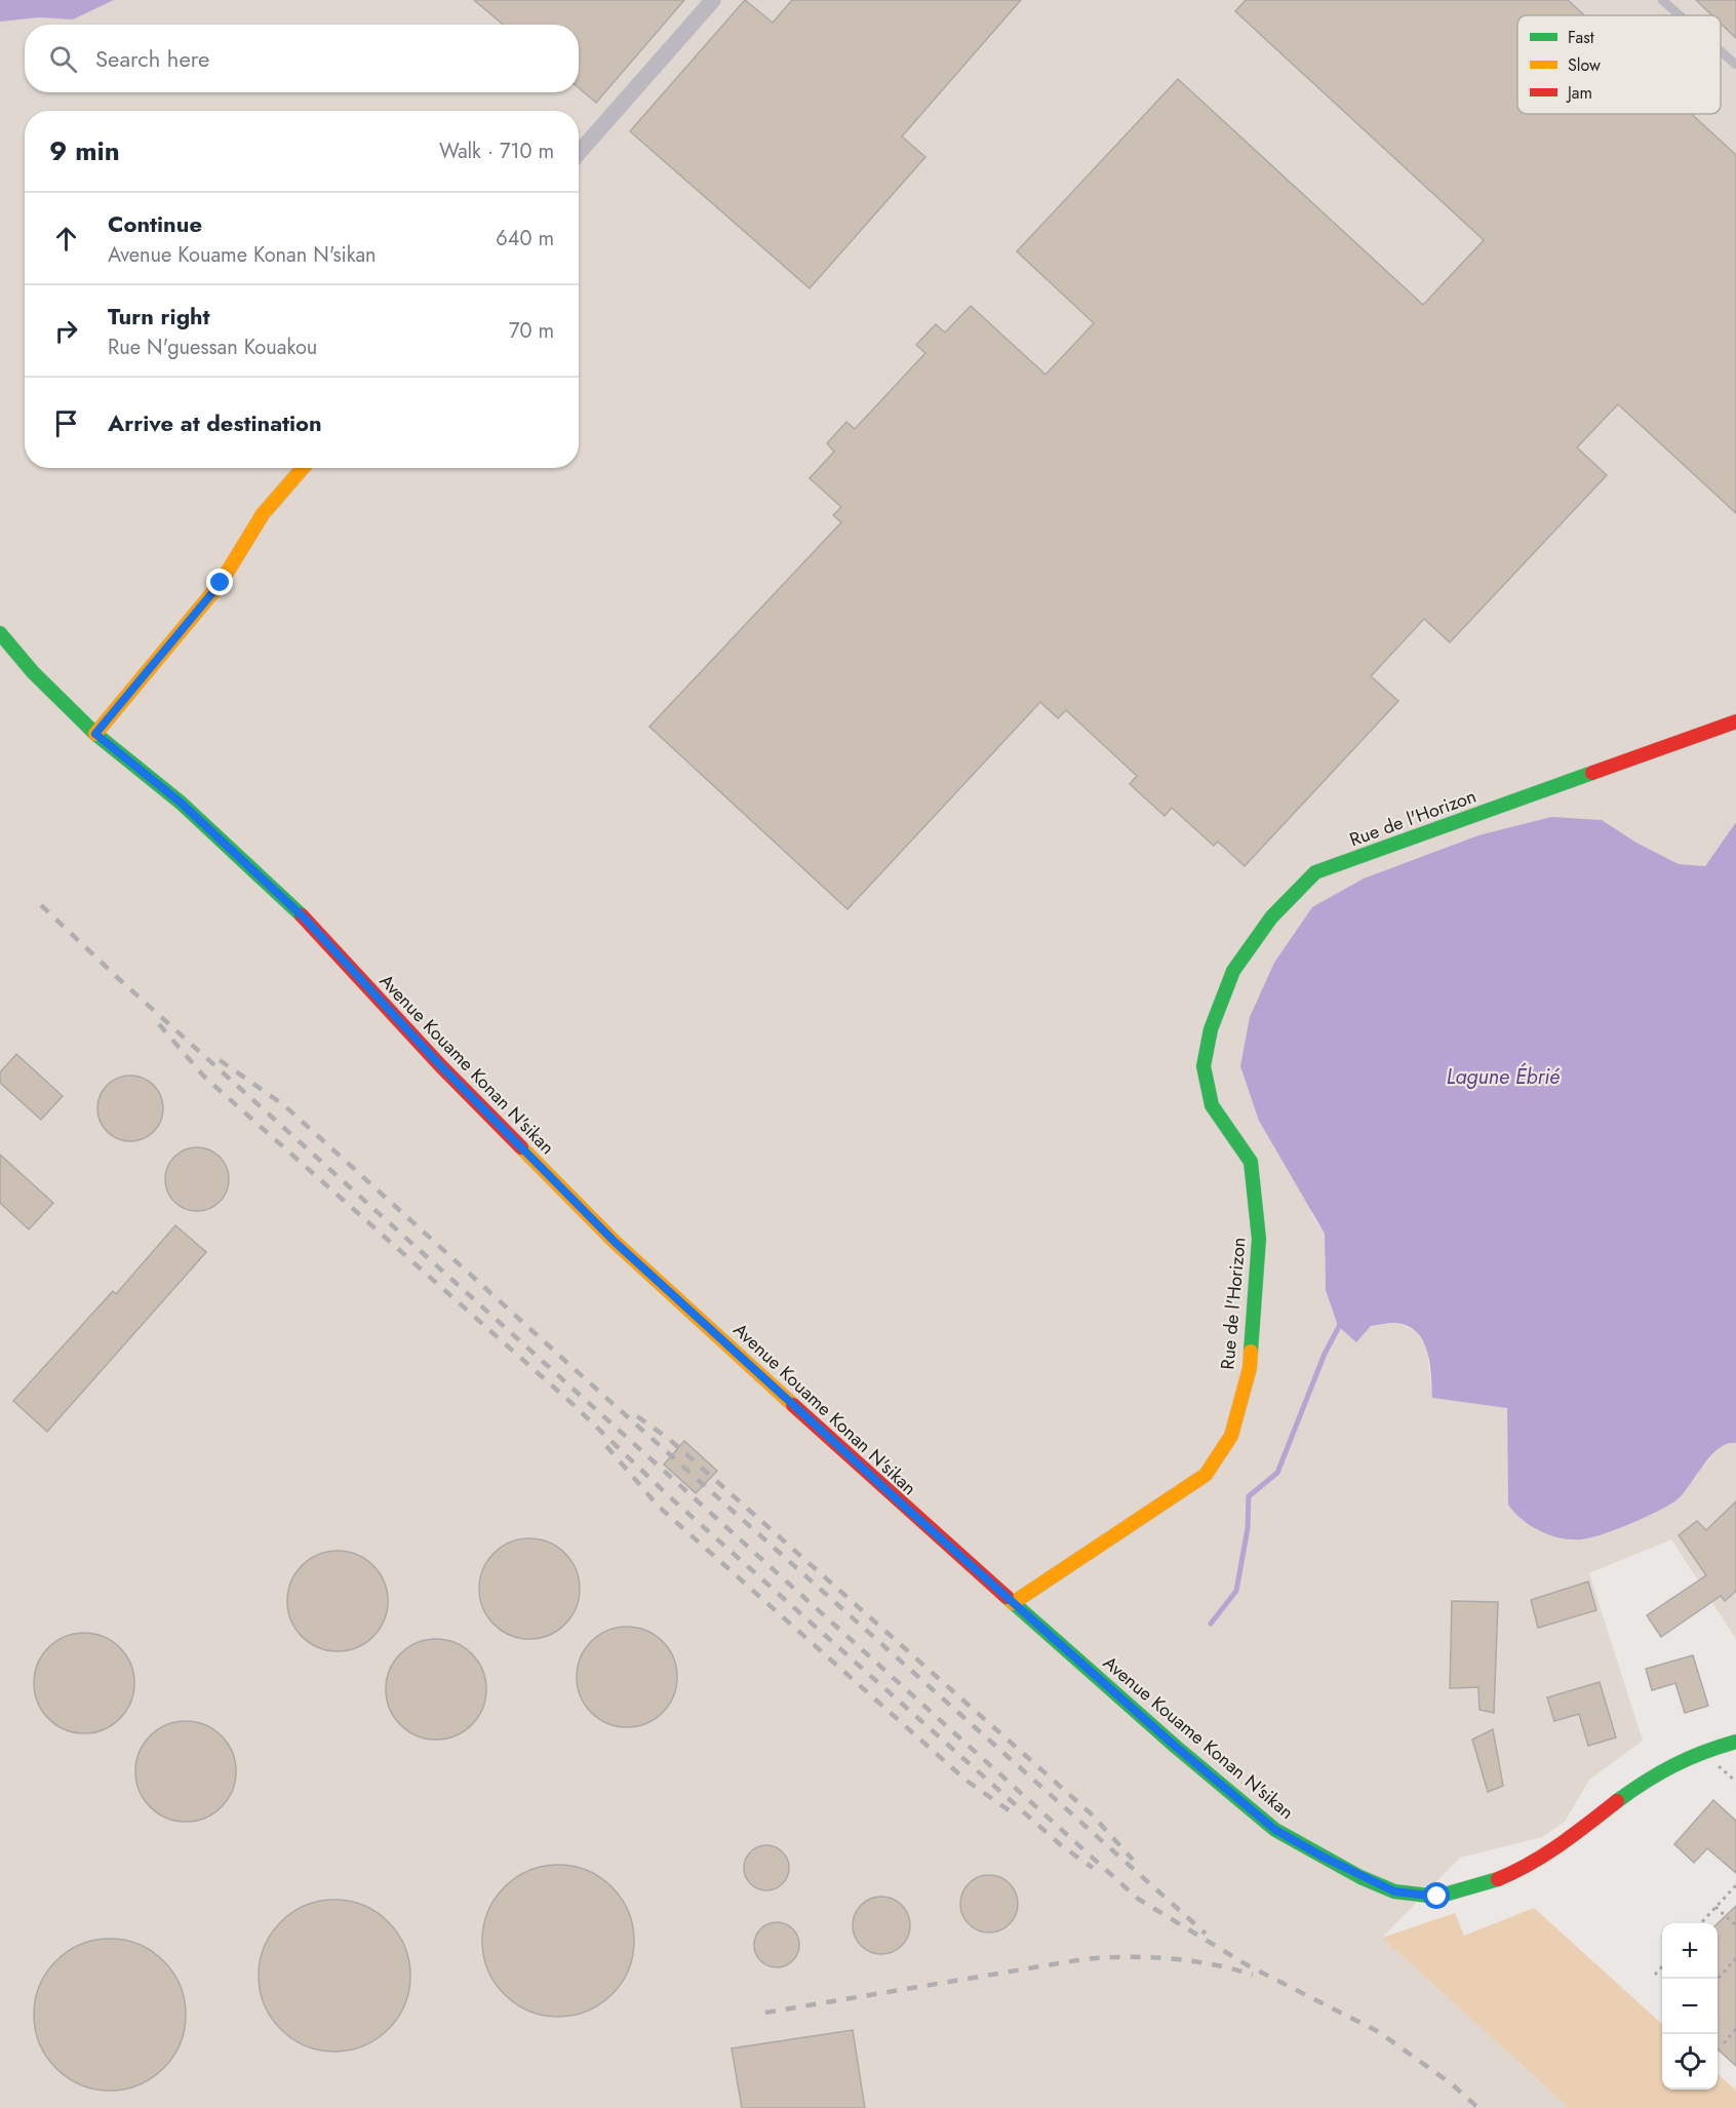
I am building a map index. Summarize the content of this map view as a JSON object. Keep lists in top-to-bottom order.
{
  "streets": {
    "street": ["Rue de l'Horizon", "Avenue Kouame Konan N'sikan"]
  },
  "crossings": [
    ["Rue de l'Horizon", "Avenue Kouame Konan N'sikan"]
  ],
  "water": ["Lagune Ébrié"],
  "legend": ["Fast", "Slow", "Jam"],
  "page": {
    "search": "Search here",
    "heading": ["9 min", "Walk · 710 m"],
    "list": [
      ["Continue", "Avenue Kouame Konan N'sikan", "640 m"],
      ["Turn right", "Rue N'guessan Kouakou", "70 m"],
      "Arrive at destination"
    ],
    "map_buttons": ["+", "−"]
  }
}
